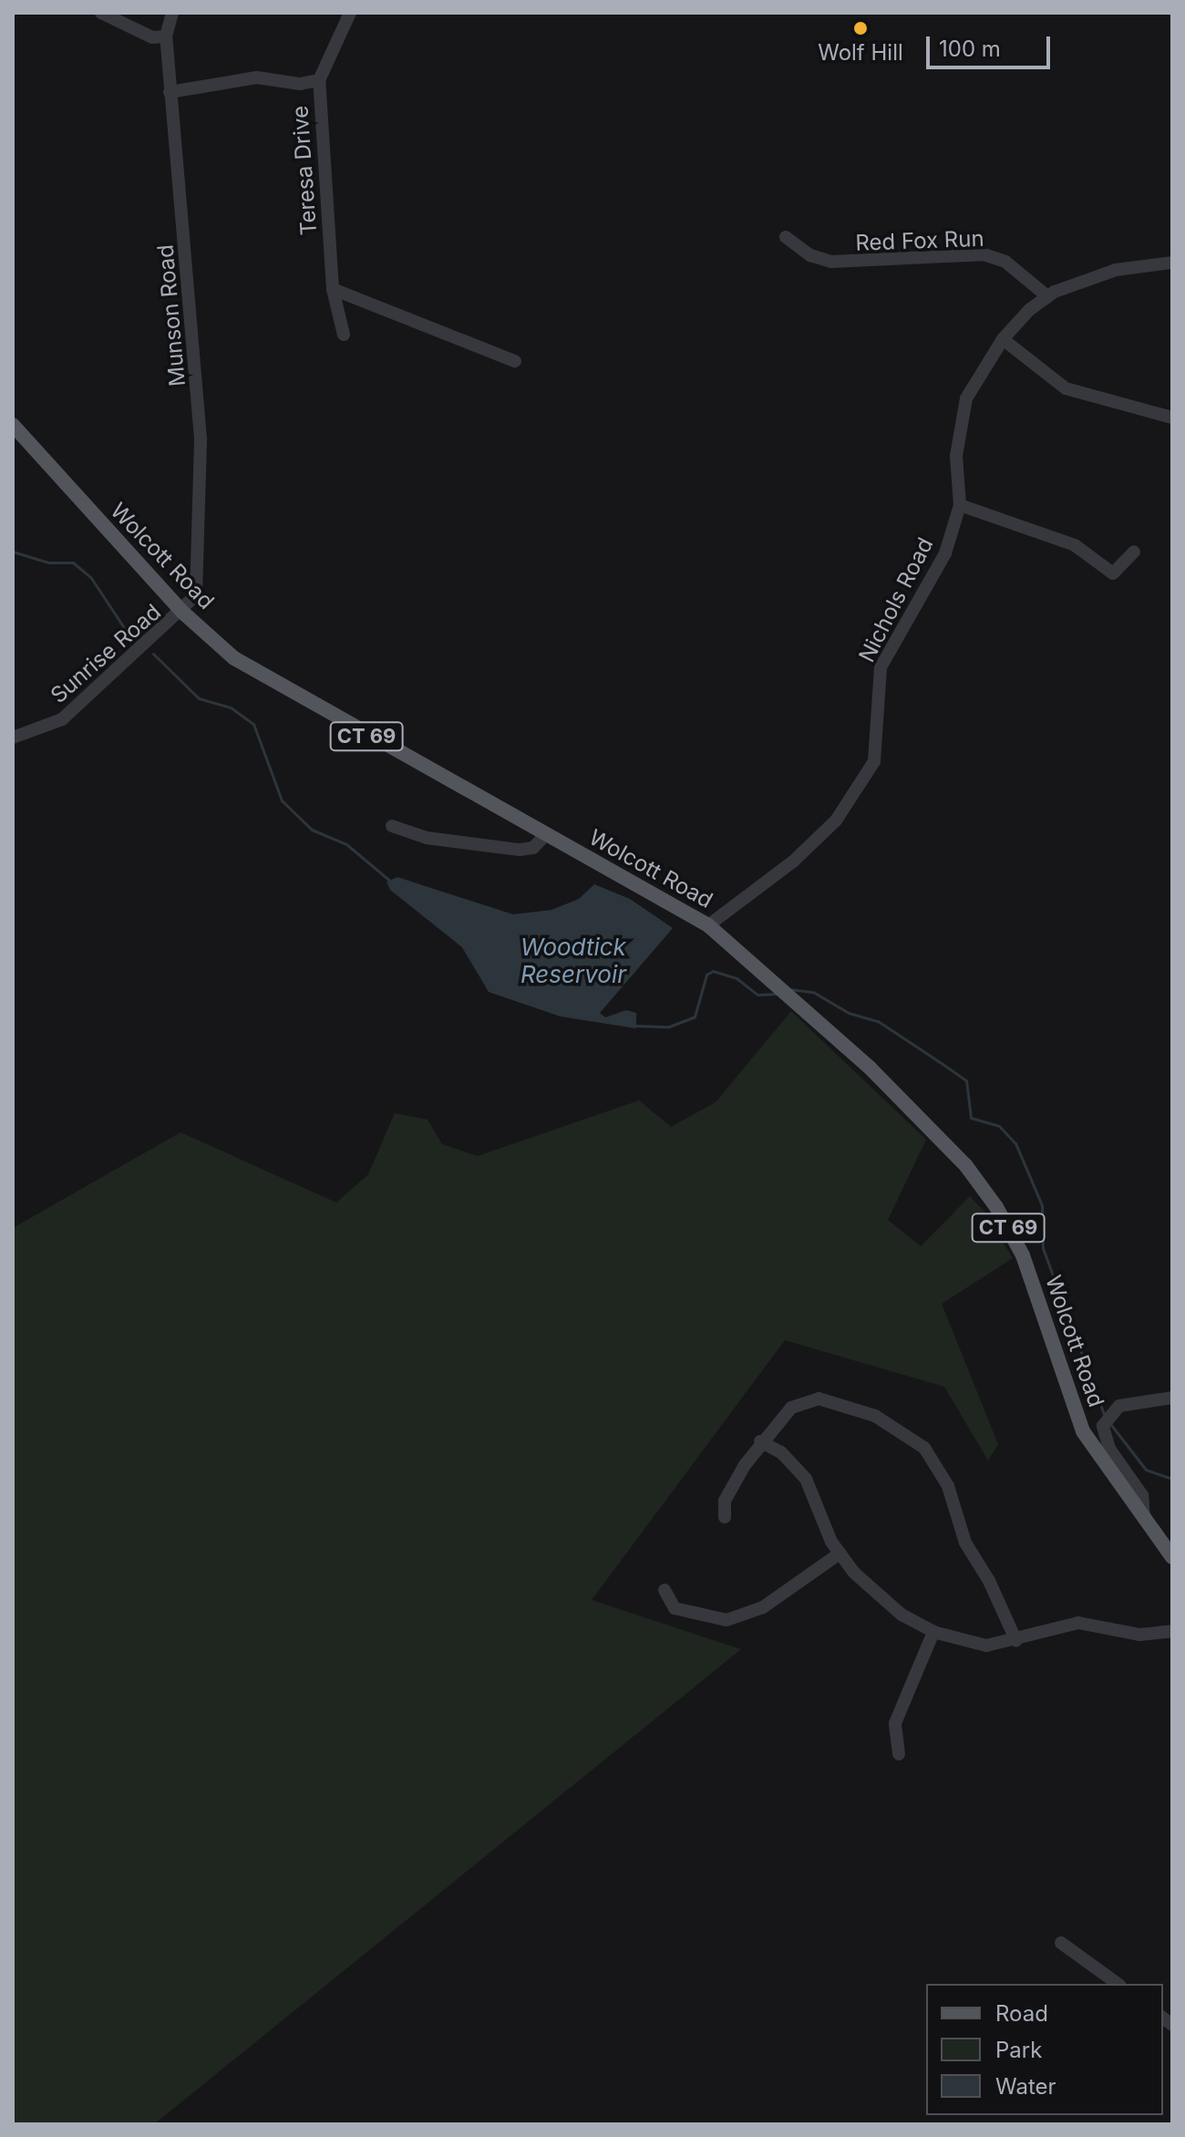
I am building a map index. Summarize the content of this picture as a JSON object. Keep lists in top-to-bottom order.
{
  "streets": {
    "main road": ["Wolcott Road", "CT 69"],
    "street": [
      "Teresa Drive",
      "Red Fox Run",
      "Munson Road",
      "Nichols Road",
      "Sunrise Road"
    ]
  },
  "crossings": [
    ["Red Fox Run", "Nichols Road"],
    ["Munson Road", "Wolcott Road"],
    ["Munson Road", "Sunrise Road"],
    ["Wolcott Road", "Nichols Road"],
    ["Wolcott Road", "Sunrise Road"]
  ],
  "water": ["Woodtick Reservoir"],
  "places": ["Wolf Hill"],
  "legend": ["Road", "Park", "Water"],
  "scale_bar": "100 m"
}
